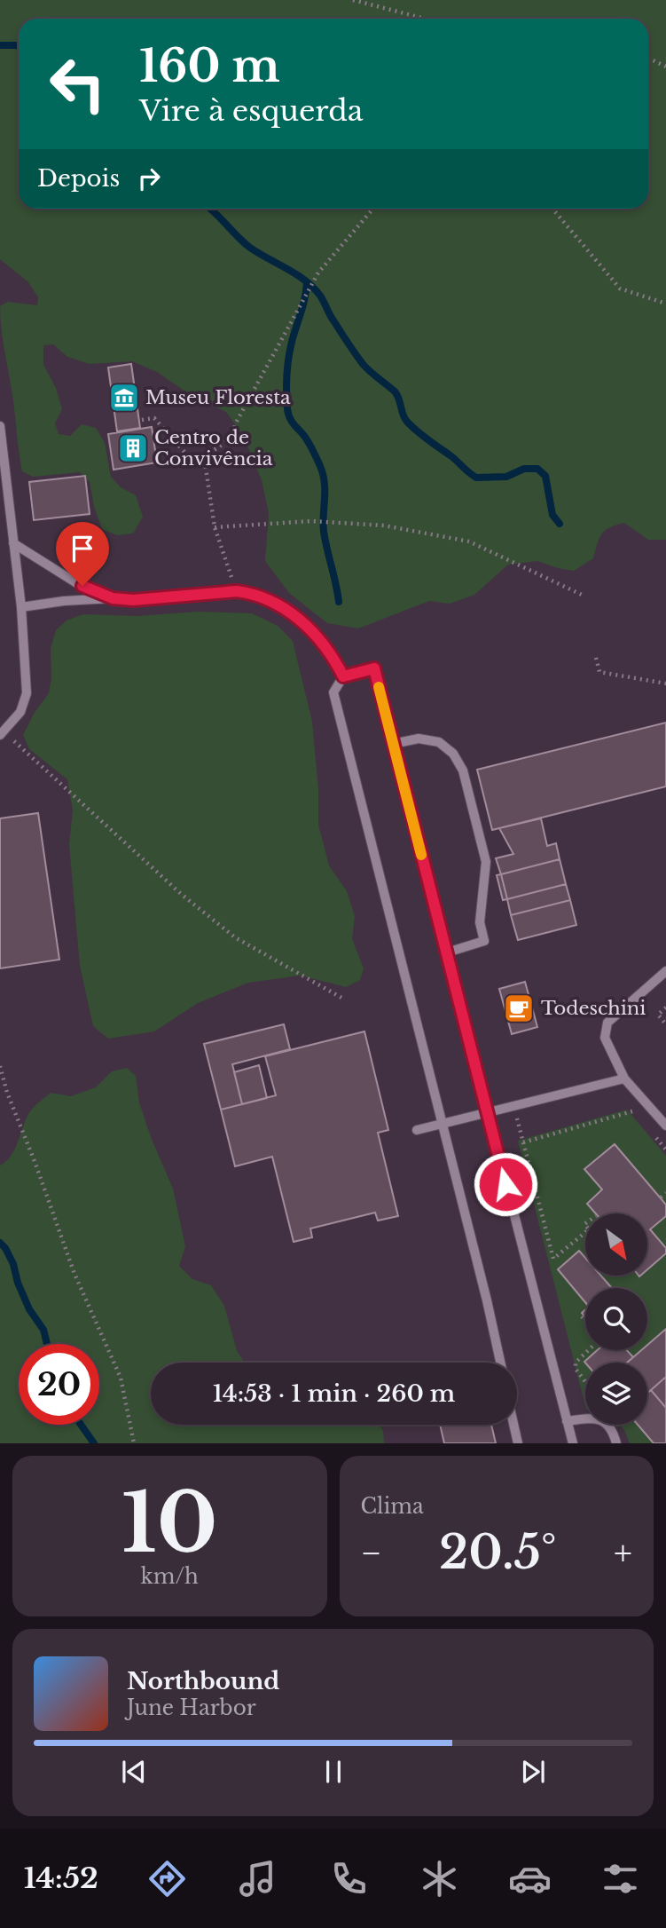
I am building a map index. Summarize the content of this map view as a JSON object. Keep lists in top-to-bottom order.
{
  "places": {
    "museum": ["Museu Floresta"],
    "building": ["Centro de Convivência"],
    "cafe": ["Todeschini"]
  },
  "north": "bottom right",
  "page": {
    "turn": ["160 m", "Vire à esquerda"],
    "then": "Depois",
    "limit": "20",
    "trip": "14:53 · 1 min · 260 m",
    "tile": [
      ["10", "km/h"],
      "Clima"
    ],
    "heat": ["−", "20.5°", "+"],
    "song": ["Northbound", "June Harbor"],
    "tabs": "14:52"
  }
}
